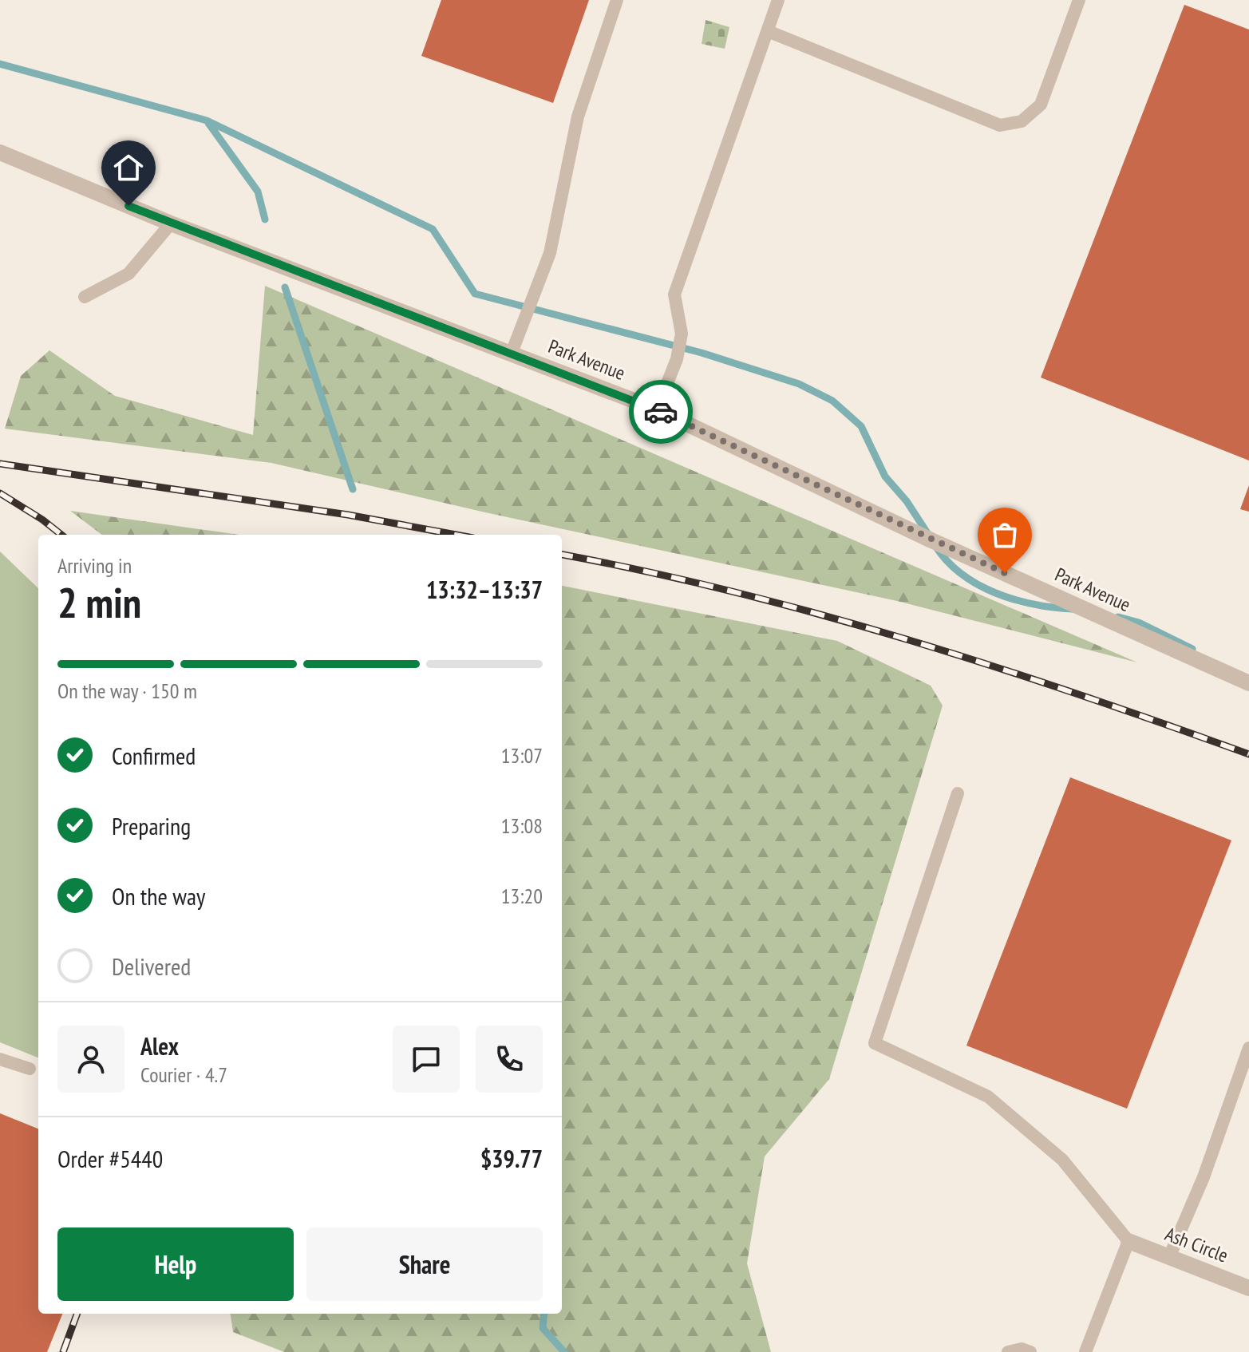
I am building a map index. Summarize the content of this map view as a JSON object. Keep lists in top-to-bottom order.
{
  "streets": {
    "street": ["Park Avenue", "Ash Circle"]
  },
  "page": {
    "heading": ["2 min", "Arriving in", "13:32–13:37"],
    "panel": [
      "Alex",
      "Courier · 4.7",
      "Order #5440",
      "$39.77"
    ],
    "bar": "On the way · 150 m",
    "list": [
      ["Confirmed", "13:07"],
      ["Preparing", "13:08"],
      ["On the way", "13:20"],
      "Delivered"
    ],
    "buttons": ["Help", "Share"]
  }
}
